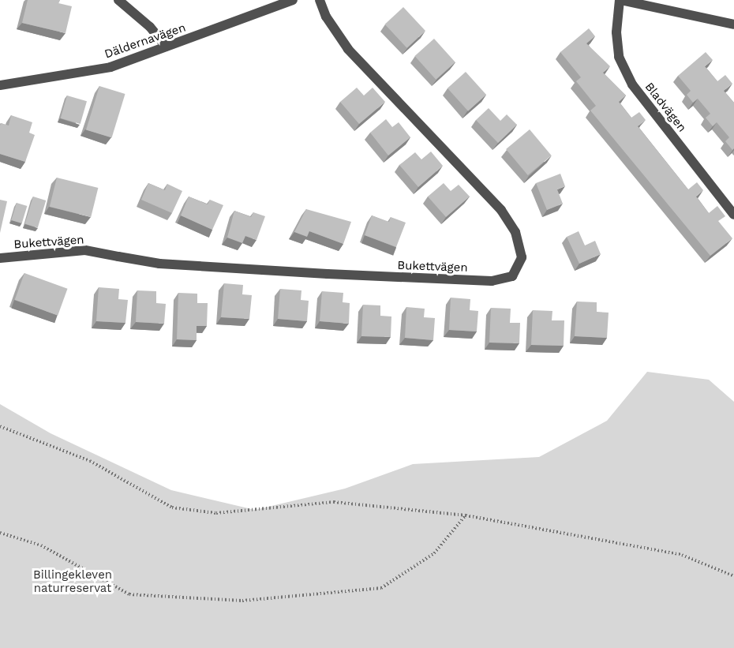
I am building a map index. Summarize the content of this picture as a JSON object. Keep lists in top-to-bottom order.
{
  "streets": {
    "street": ["Däldernavägen", "Bladvägen", "Bukettvägen"]
  },
  "parks": ["Billingekleven naturreservat"]
}
